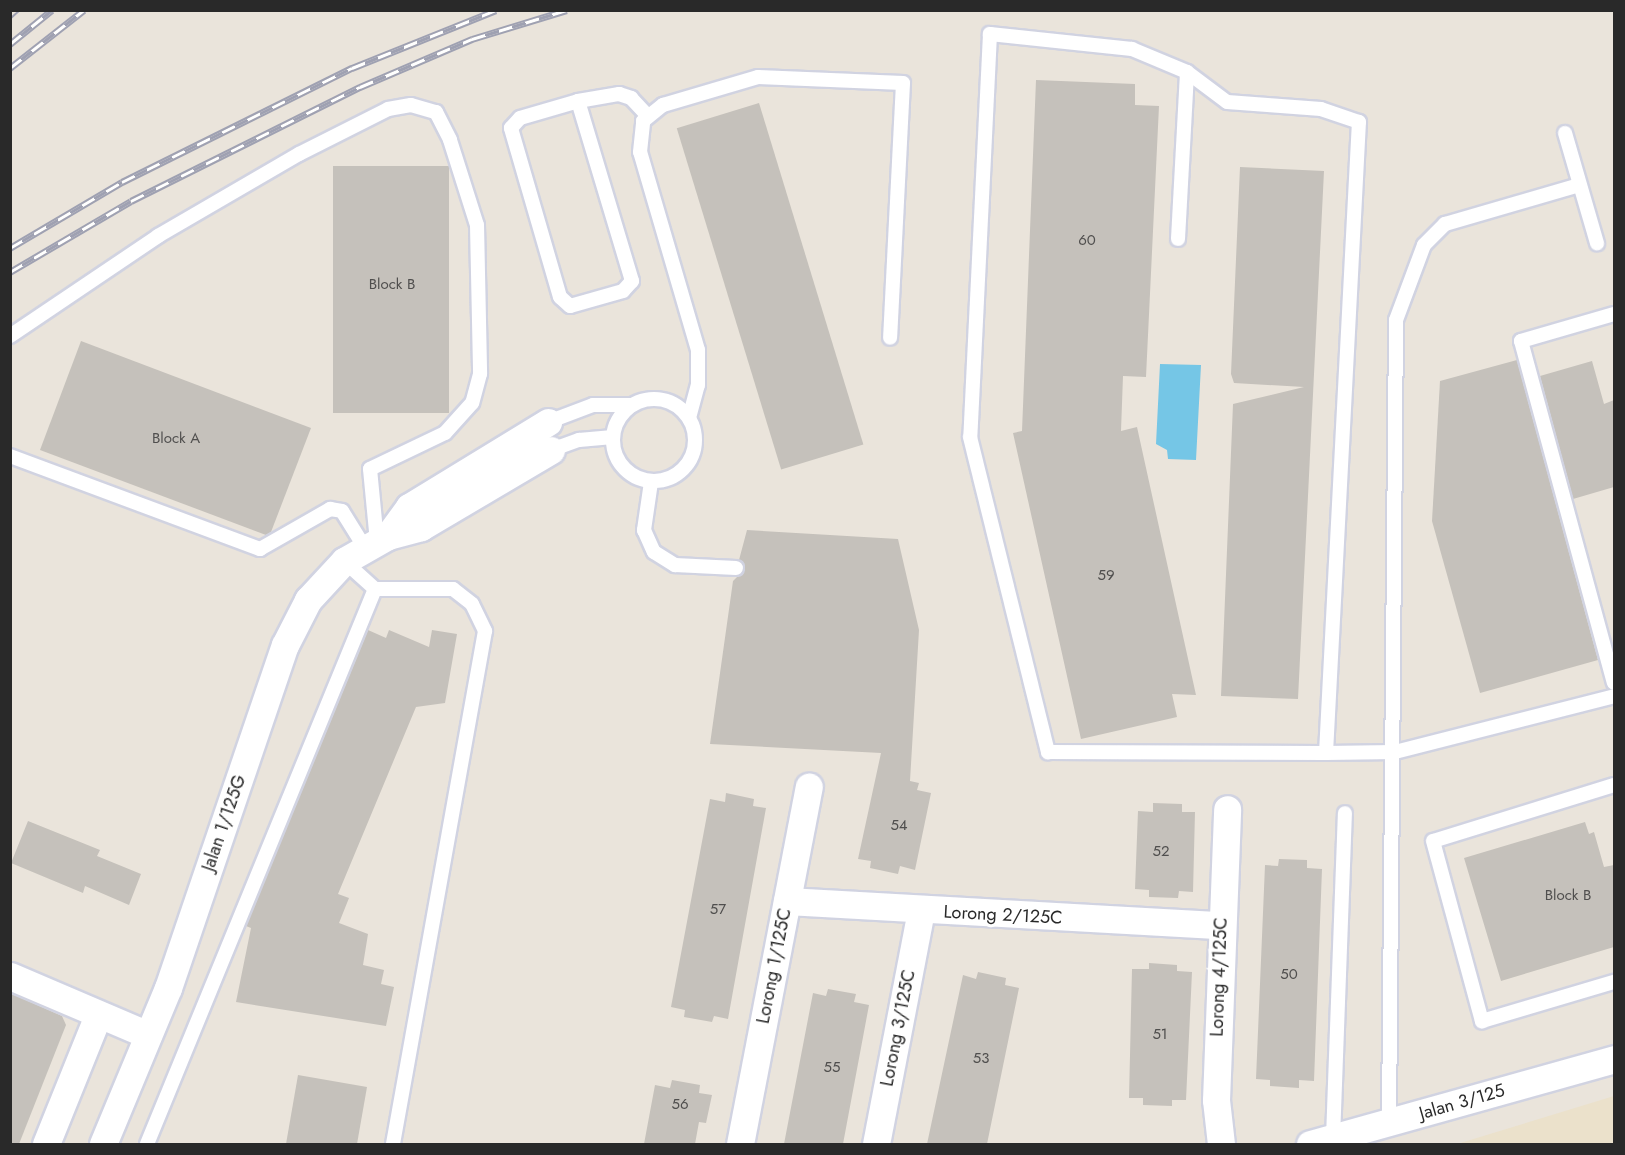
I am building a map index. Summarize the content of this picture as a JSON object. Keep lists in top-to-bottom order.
{
  "streets": {
    "street": [
      "Jalan 1/125G",
      "Lorong 2/125C",
      "Lorong 1/125C",
      "Lorong 4/125C",
      "Lorong 3/125C",
      "Jalan 3/125"
    ]
  },
  "crossings": [
    ["Lorong 2/125C", "Lorong 1/125C"],
    ["Lorong 2/125C", "Lorong 4/125C"],
    ["Lorong 2/125C", "Lorong 3/125C"]
  ],
  "house_numbers": [
    "60",
    "Block B",
    "Block A",
    "59",
    "54",
    "52",
    "Block B",
    "57",
    "50",
    "51",
    "53",
    "55",
    "56"
  ]
}
